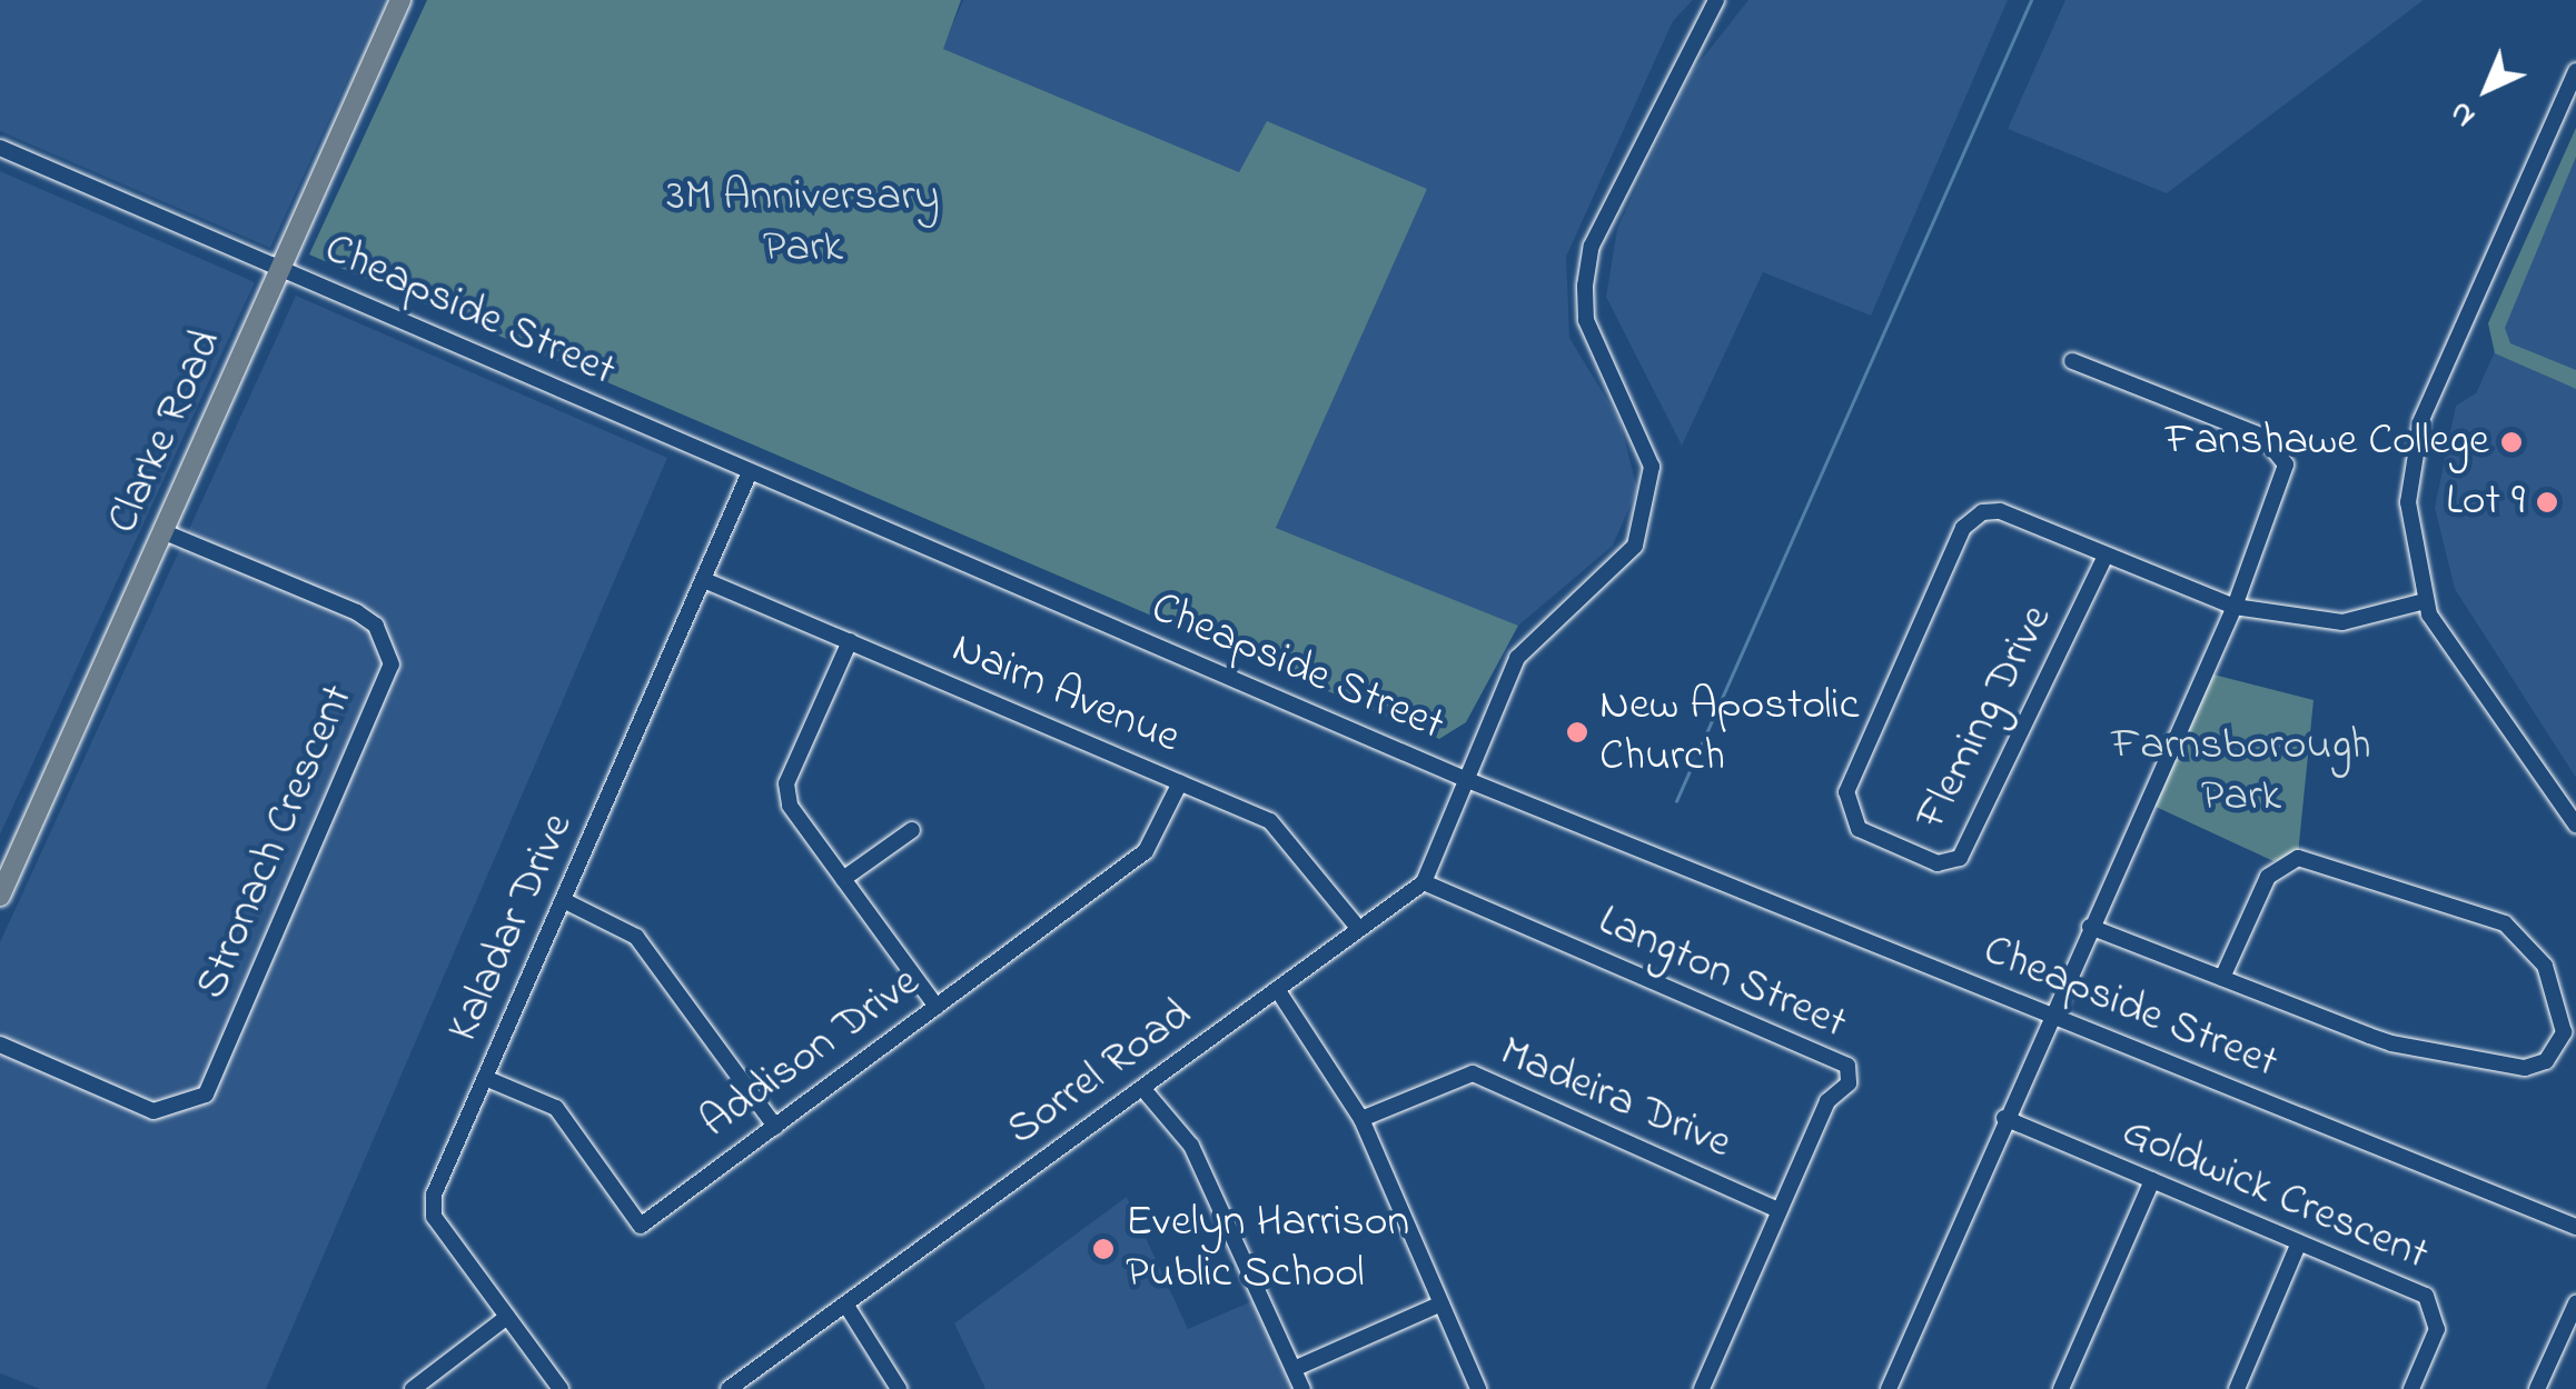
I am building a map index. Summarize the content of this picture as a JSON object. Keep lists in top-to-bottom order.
{
  "streets": {
    "main road": ["Clarke Road"],
    "street": [
      "Cheapside Street",
      "Nairn Avenue",
      "Fleming Drive",
      "Stronach Crescent",
      "Kaladar Drive",
      "Langton Street",
      "Addison Drive",
      "Sorrel Road",
      "Madeira Drive",
      "Goldwick Crescent"
    ]
  },
  "crossings": [
    ["Cheapside Street", "Clarke Road"],
    ["Cheapside Street", "Kaladar Drive"],
    ["Clarke Road", "Stronach Crescent"],
    ["Nairn Avenue", "Kaladar Drive"],
    ["Nairn Avenue", "Addison Drive"],
    ["Nairn Avenue", "Sorrel Road"],
    ["Kaladar Drive", "Addison Drive"],
    ["Langton Street", "Sorrel Road"],
    ["Langton Street", "Madeira Drive"]
  ],
  "parks": ["3M Anniversary Park", "Farnsborough Park"],
  "places": [
    "Fanshawe College",
    "Lot 9",
    "New Apostolic Church",
    "Evelyn Harrison Public School"
  ],
  "north": "bottom left"
}
